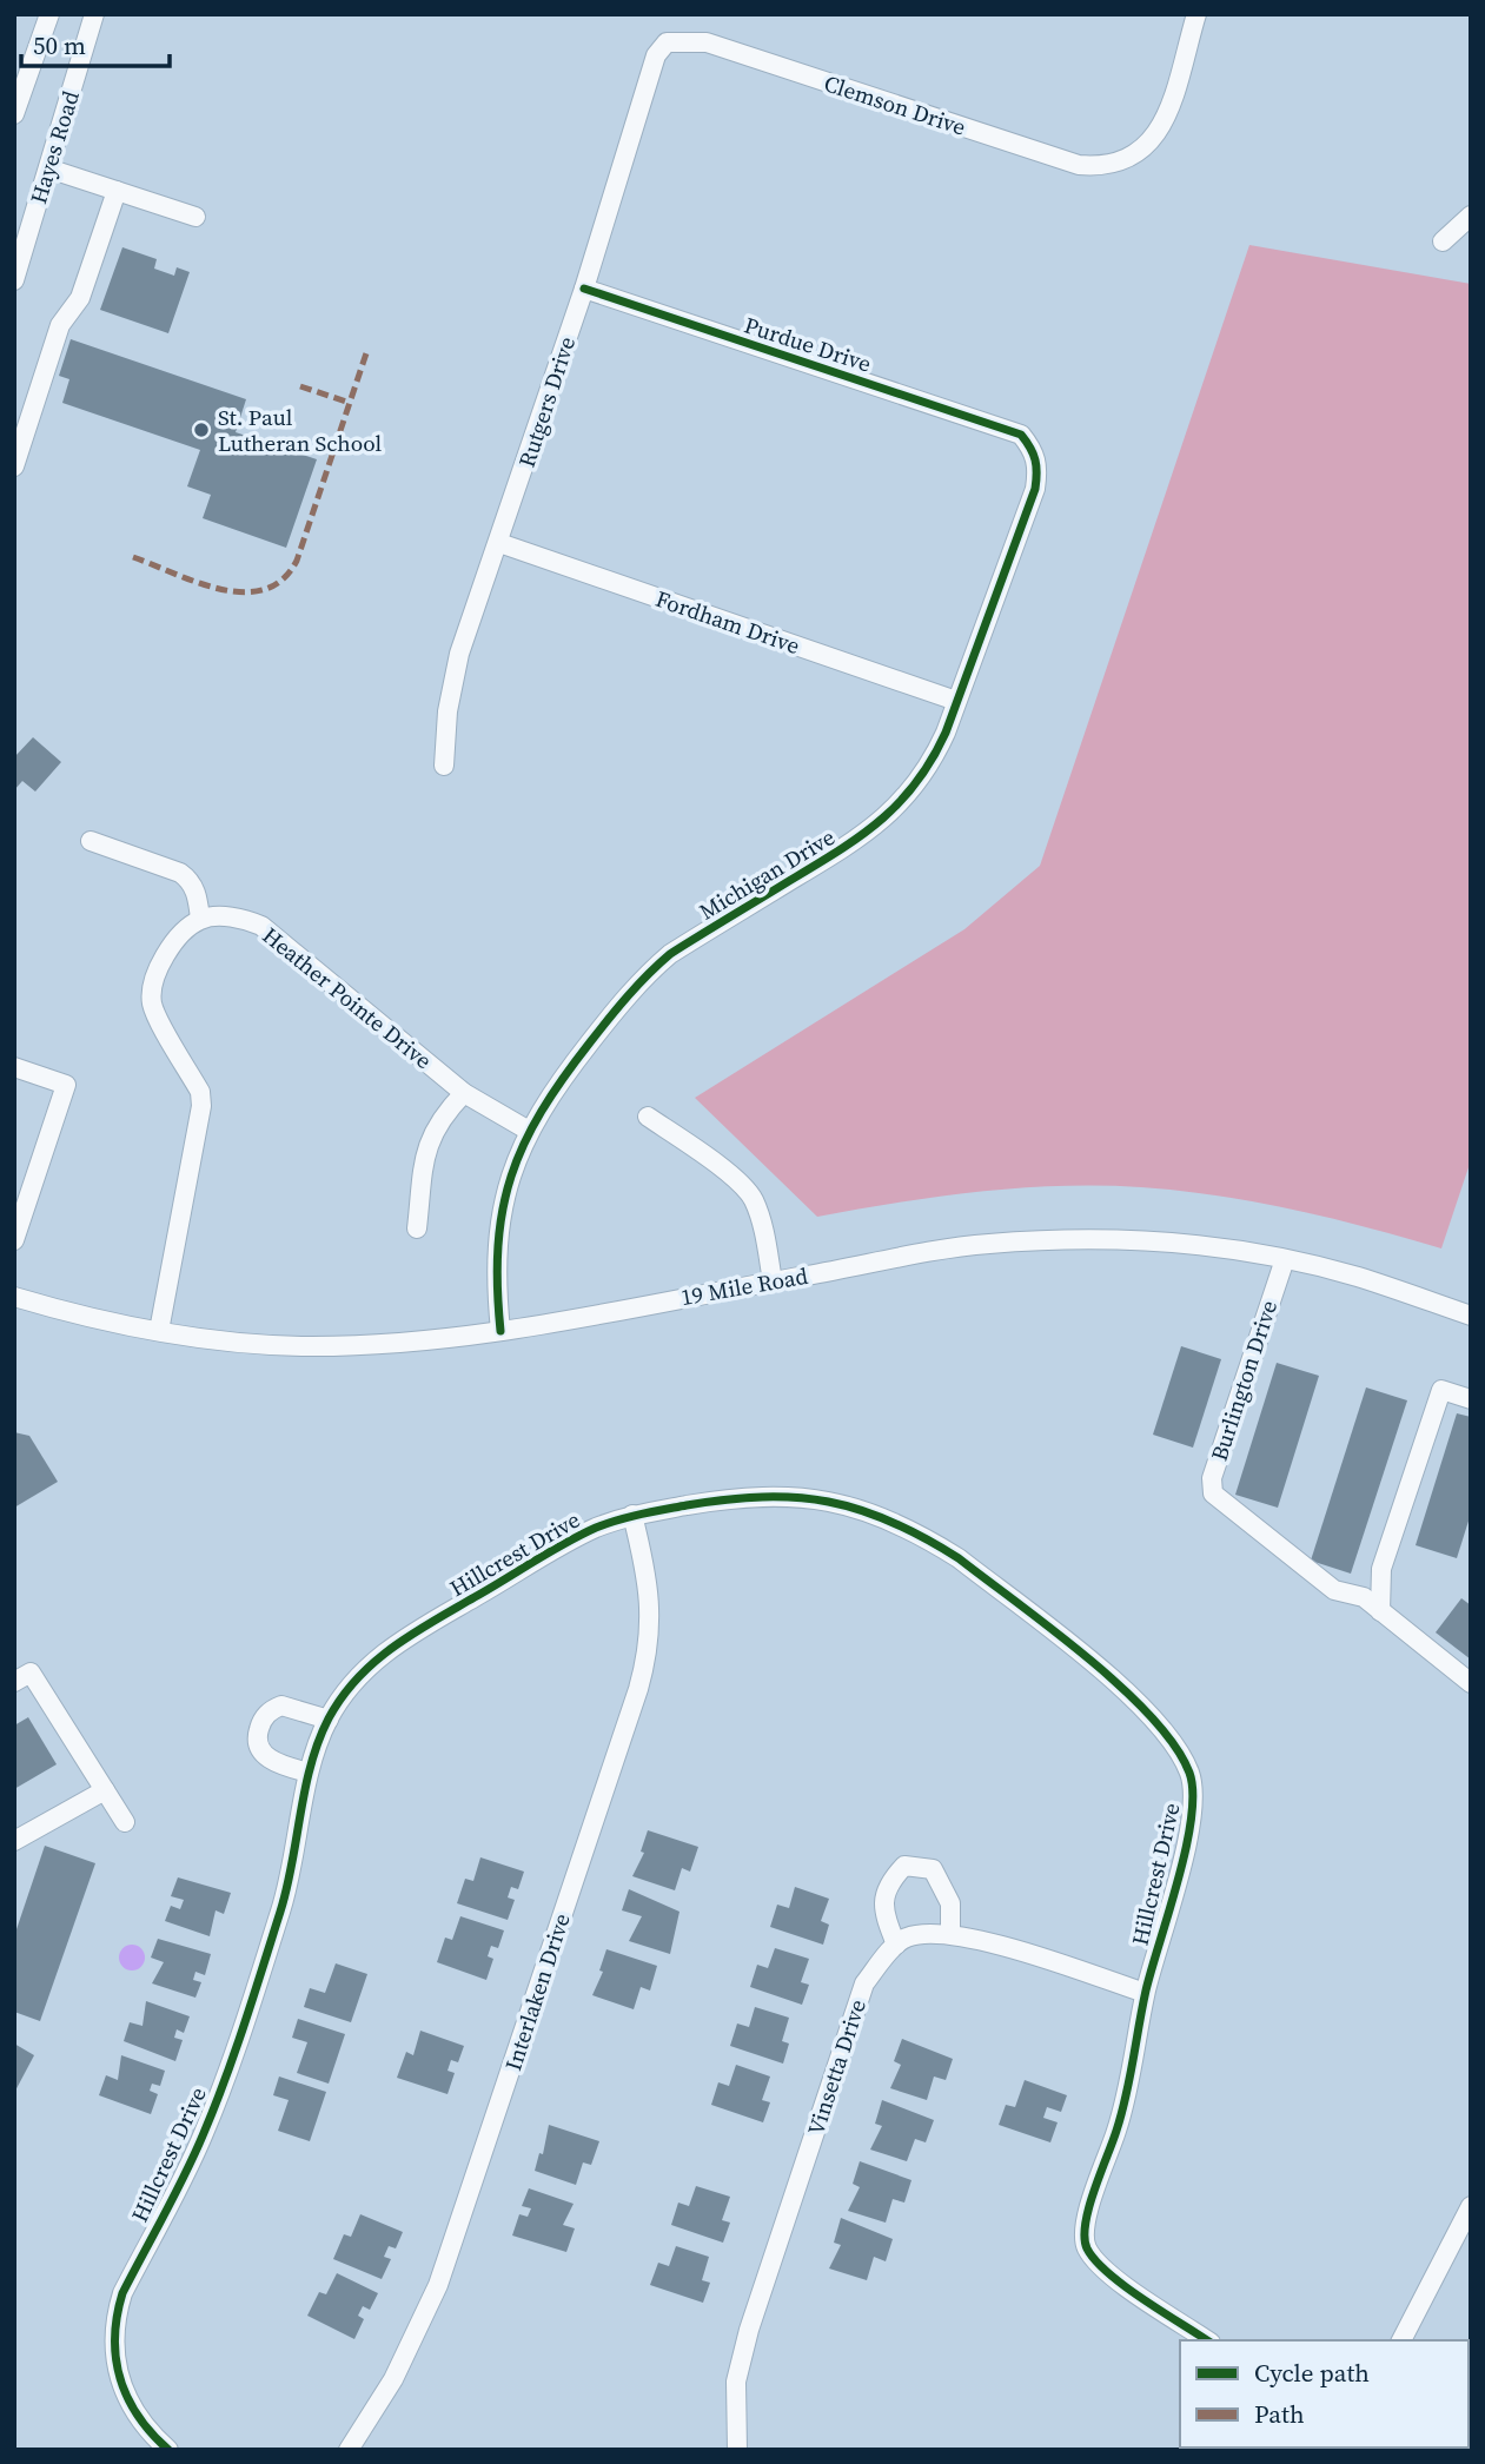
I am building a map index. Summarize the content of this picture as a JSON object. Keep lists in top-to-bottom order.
{
  "streets": {
    "street": [
      "Clemson Drive",
      "Hayes Road",
      "Purdue Drive",
      "Rutgers Drive",
      "Fordham Drive",
      "Michigan Drive",
      "Heather Pointe Drive",
      "19 Mile Road",
      "Burlington Drive",
      "Hillcrest Drive",
      "Interlaken Drive",
      "Vinsetta Drive"
    ]
  },
  "crossings": [
    ["Clemson Drive", "Rutgers Drive"],
    ["Purdue Drive", "Rutgers Drive"],
    ["Purdue Drive", "Michigan Drive"],
    ["Rutgers Drive", "Fordham Drive"],
    ["Fordham Drive", "Michigan Drive"],
    ["Michigan Drive", "Heather Pointe Drive"],
    ["Michigan Drive", "19 Mile Road"],
    ["19 Mile Road", "Burlington Drive"],
    ["Hillcrest Drive", "Interlaken Drive"]
  ],
  "places": ["St. Paul Lutheran School"],
  "legend": ["Cycle path", "Path"],
  "scale_bar": "50 m"
}
